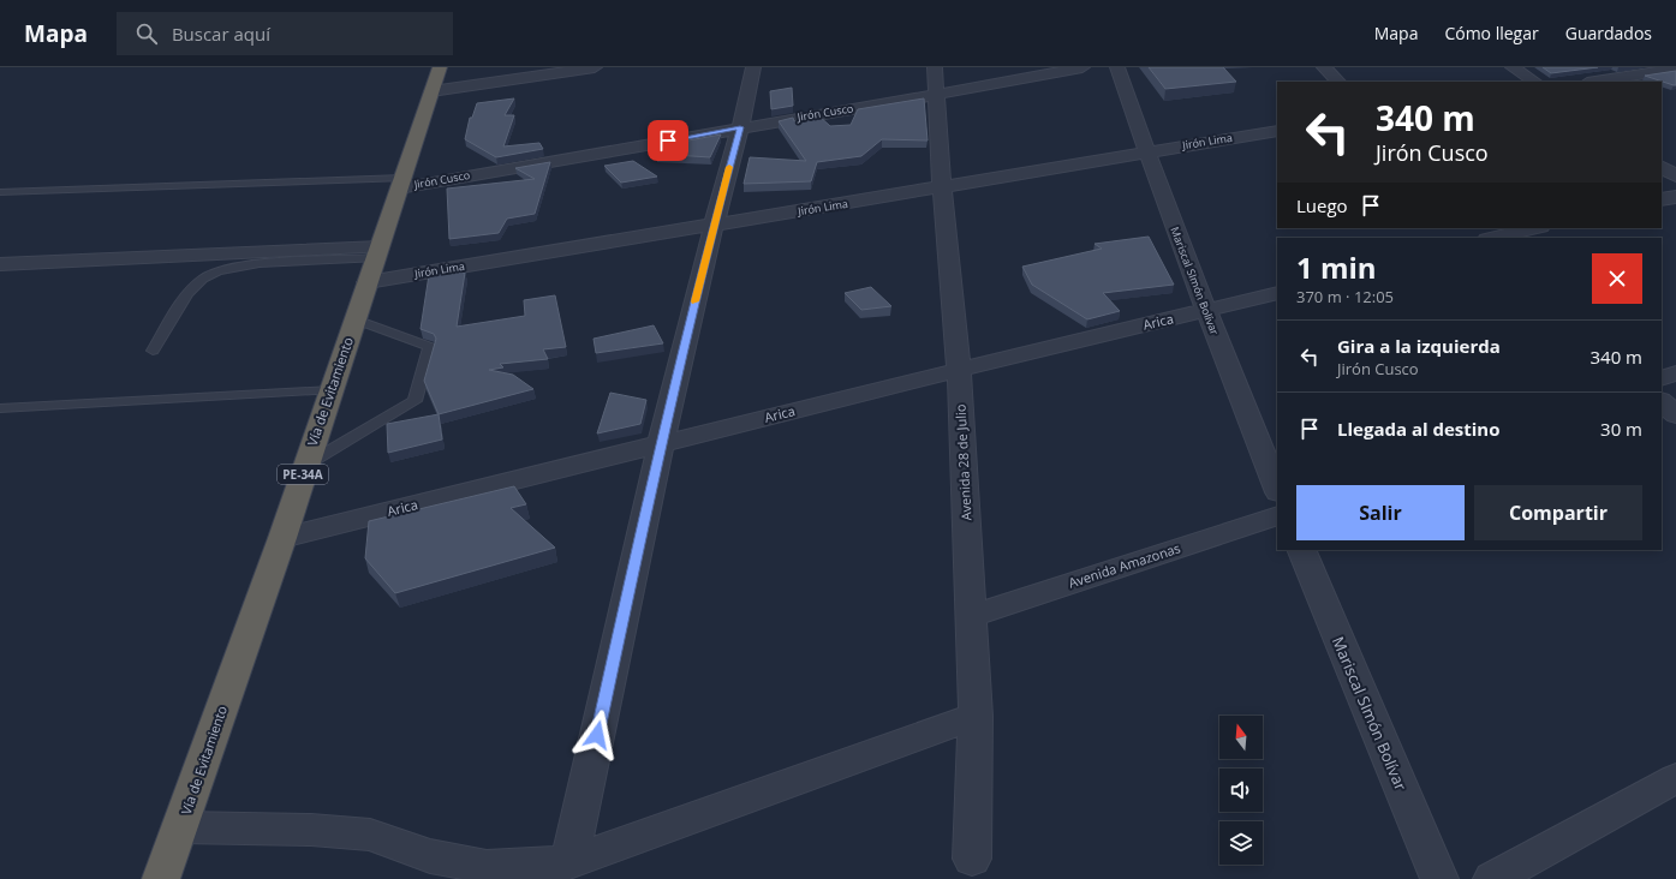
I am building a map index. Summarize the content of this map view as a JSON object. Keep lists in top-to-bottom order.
{
  "streets": {
    "highway": ["Vía de Evitamiento", "PE-34A"],
    "street": [
      "Jirón Cusco",
      "Jirón Lima",
      "Mariscal SImón Bolívar",
      "Arica",
      "Avenida 28 de Julio",
      "Avenida Amazonas"
    ]
  },
  "crossings": [
    ["Jirón Cusco", "Vía de Evitamiento"],
    ["Jirón Cusco", "Avenida 28 de Julio"],
    ["Jirón Lima", "Mariscal SImón Bolívar"],
    ["Jirón Lima", "Vía de Evitamiento"],
    ["Jirón Lima", "Avenida 28 de Julio"],
    ["Mariscal SImón Bolívar", "Arica"],
    ["Arica", "Vía de Evitamiento"],
    ["Arica", "Avenida 28 de Julio"],
    ["Avenida 28 de Julio", "Avenida Amazonas"]
  ],
  "north": "top",
  "page": {
    "header": "Mapa",
    "search": "Buscar aquí",
    "nav": ["Mapa", "Cómo llegar", "Guardados"],
    "turn": ["340 m", "Jirón Cusco"],
    "then": "Luego",
    "heading": ["1 min", "370 m · 12:05"],
    "list": [
      {
        "name": "Gira a la izquierda",
        "note": "Jirón Cusco",
        "value": "340 m"
      },
      {
        "name": "Llegada al destino",
        "value": "30 m"
      }
    ],
    "buttons": ["Salir", "Compartir"]
  }
}
